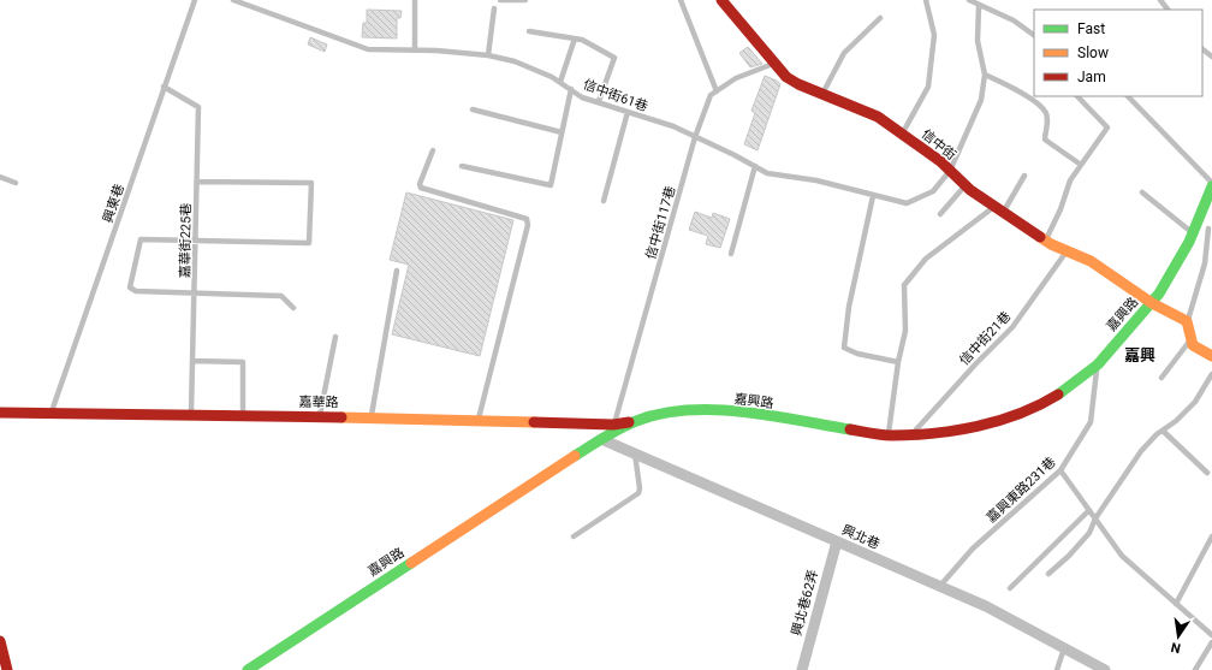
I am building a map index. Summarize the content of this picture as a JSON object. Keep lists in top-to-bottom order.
{
  "streets": {
    "main road": ["信中街", "嘉興路", "嘉華路"],
    "street": ["興北巷", "興北巷62弄"],
    "lane": [
      "信中街61巷",
      "興東巷",
      "信中街117巷",
      "嘉華街225巷",
      "信中街21巷",
      "嘉興東路231巷"
    ]
  },
  "crossings": [
    ["信中街61巷", "信中街"],
    ["信中街61巷", "信中街117巷"],
    ["信中街", "信中街117巷"],
    ["信中街", "嘉興路"],
    ["信中街", "信中街21巷"],
    ["興東巷", "嘉華街225巷"],
    ["興東巷", "嘉華路"],
    ["信中街117巷", "嘉華路"],
    ["嘉華街225巷", "嘉華路"],
    ["嘉興路", "信中街21巷"],
    ["嘉興路", "嘉華路"],
    ["嘉興路", "嘉興東路231巷"],
    ["嘉興路", "興北巷"],
    ["嘉興東路231巷", "興北巷"],
    ["興北巷", "興北巷62弄"]
  ],
  "districts": ["嘉興"],
  "legend": ["Fast", "Slow", "Jam"],
  "north": "bottom"
}
